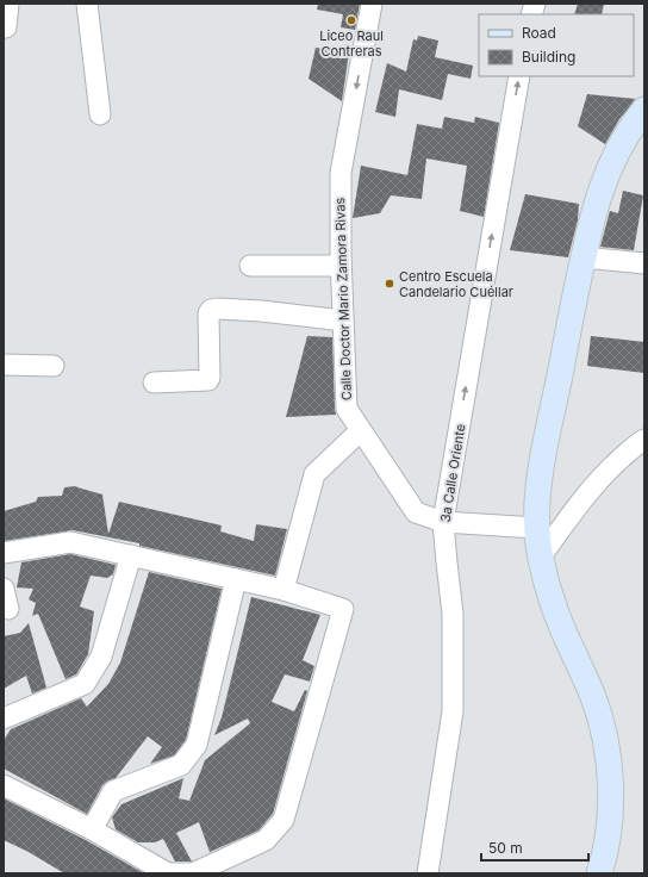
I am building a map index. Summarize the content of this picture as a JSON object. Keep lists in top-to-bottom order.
{
  "streets": {
    "street": ["Calle Doctor Mario Zamora Rivas", "3a Calle Oriente"]
  },
  "crossings": [
    ["Calle Doctor Mario Zamora Rivas", "3a Calle Oriente"]
  ],
  "one_way": ["Calle Doctor Mario Zamora Rivas", "3a Calle Oriente"],
  "places": ["Liceo Raul Contreras", "Centro Escuela Candelario Cuéllar"],
  "legend": ["Road", "Building"],
  "scale_bar": "50 m"
}
